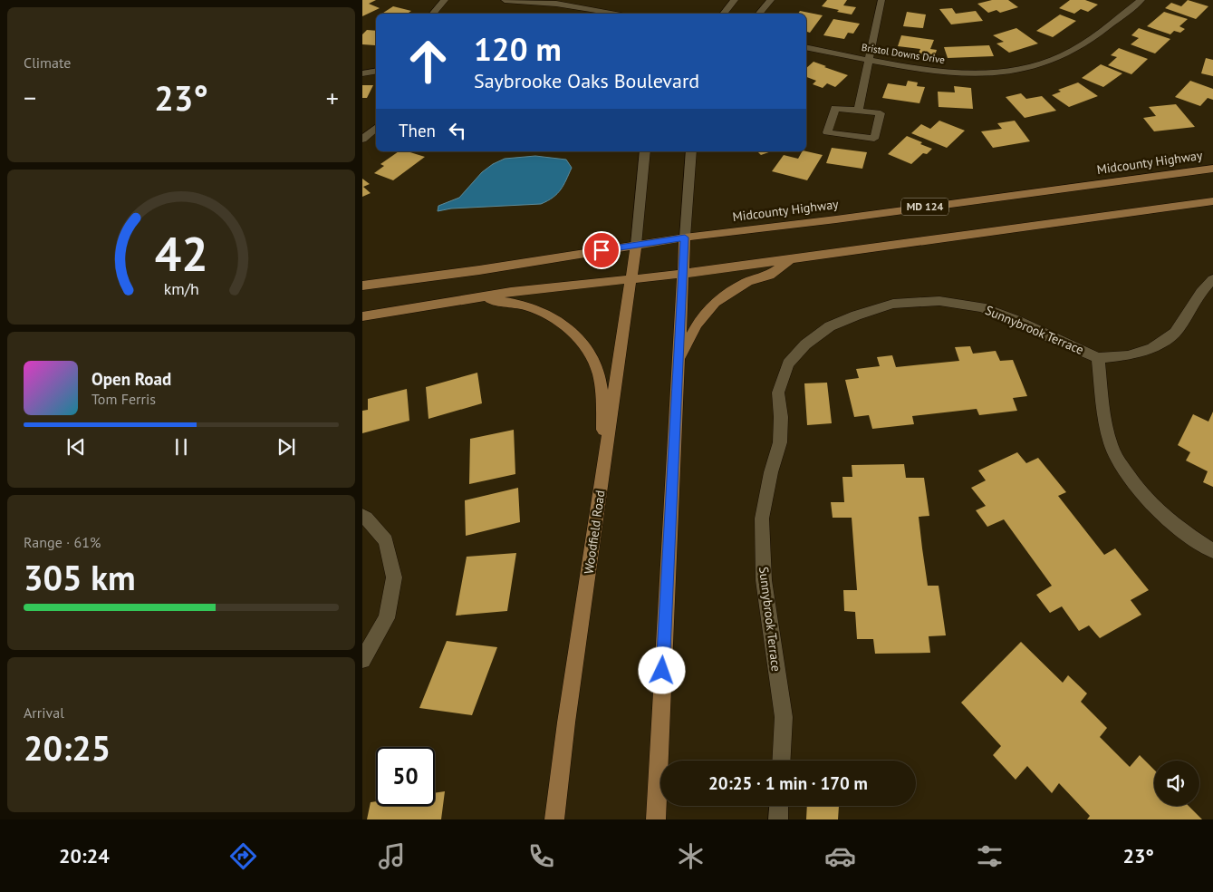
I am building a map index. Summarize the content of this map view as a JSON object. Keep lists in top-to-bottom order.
{
  "streets": {
    "main road": ["Midcounty Highway", "MD 124", "Woodfield Road"],
    "street": ["Bristol Downs Drive", "Sunnybrook Terrace"]
  },
  "crossings": [
    ["Midcounty Highway", "Woodfield Road"]
  ],
  "page": {
    "tile": [
      "Climate",
      ["Range · 61%", "305 km"],
      ["Arrival", "20:25"]
    ],
    "turn": ["120 m", "Saybrooke Oaks Boulevard"],
    "heat": ["−", "23°", "+"],
    "then": "Then",
    "song": ["Open Road", "Tom Ferris"],
    "limit": "50",
    "trip": "20:25 · 1 min · 170 m",
    "tabs": ["20:24", "23°"],
    "gauge": ["42", "km/h"]
  }
}
